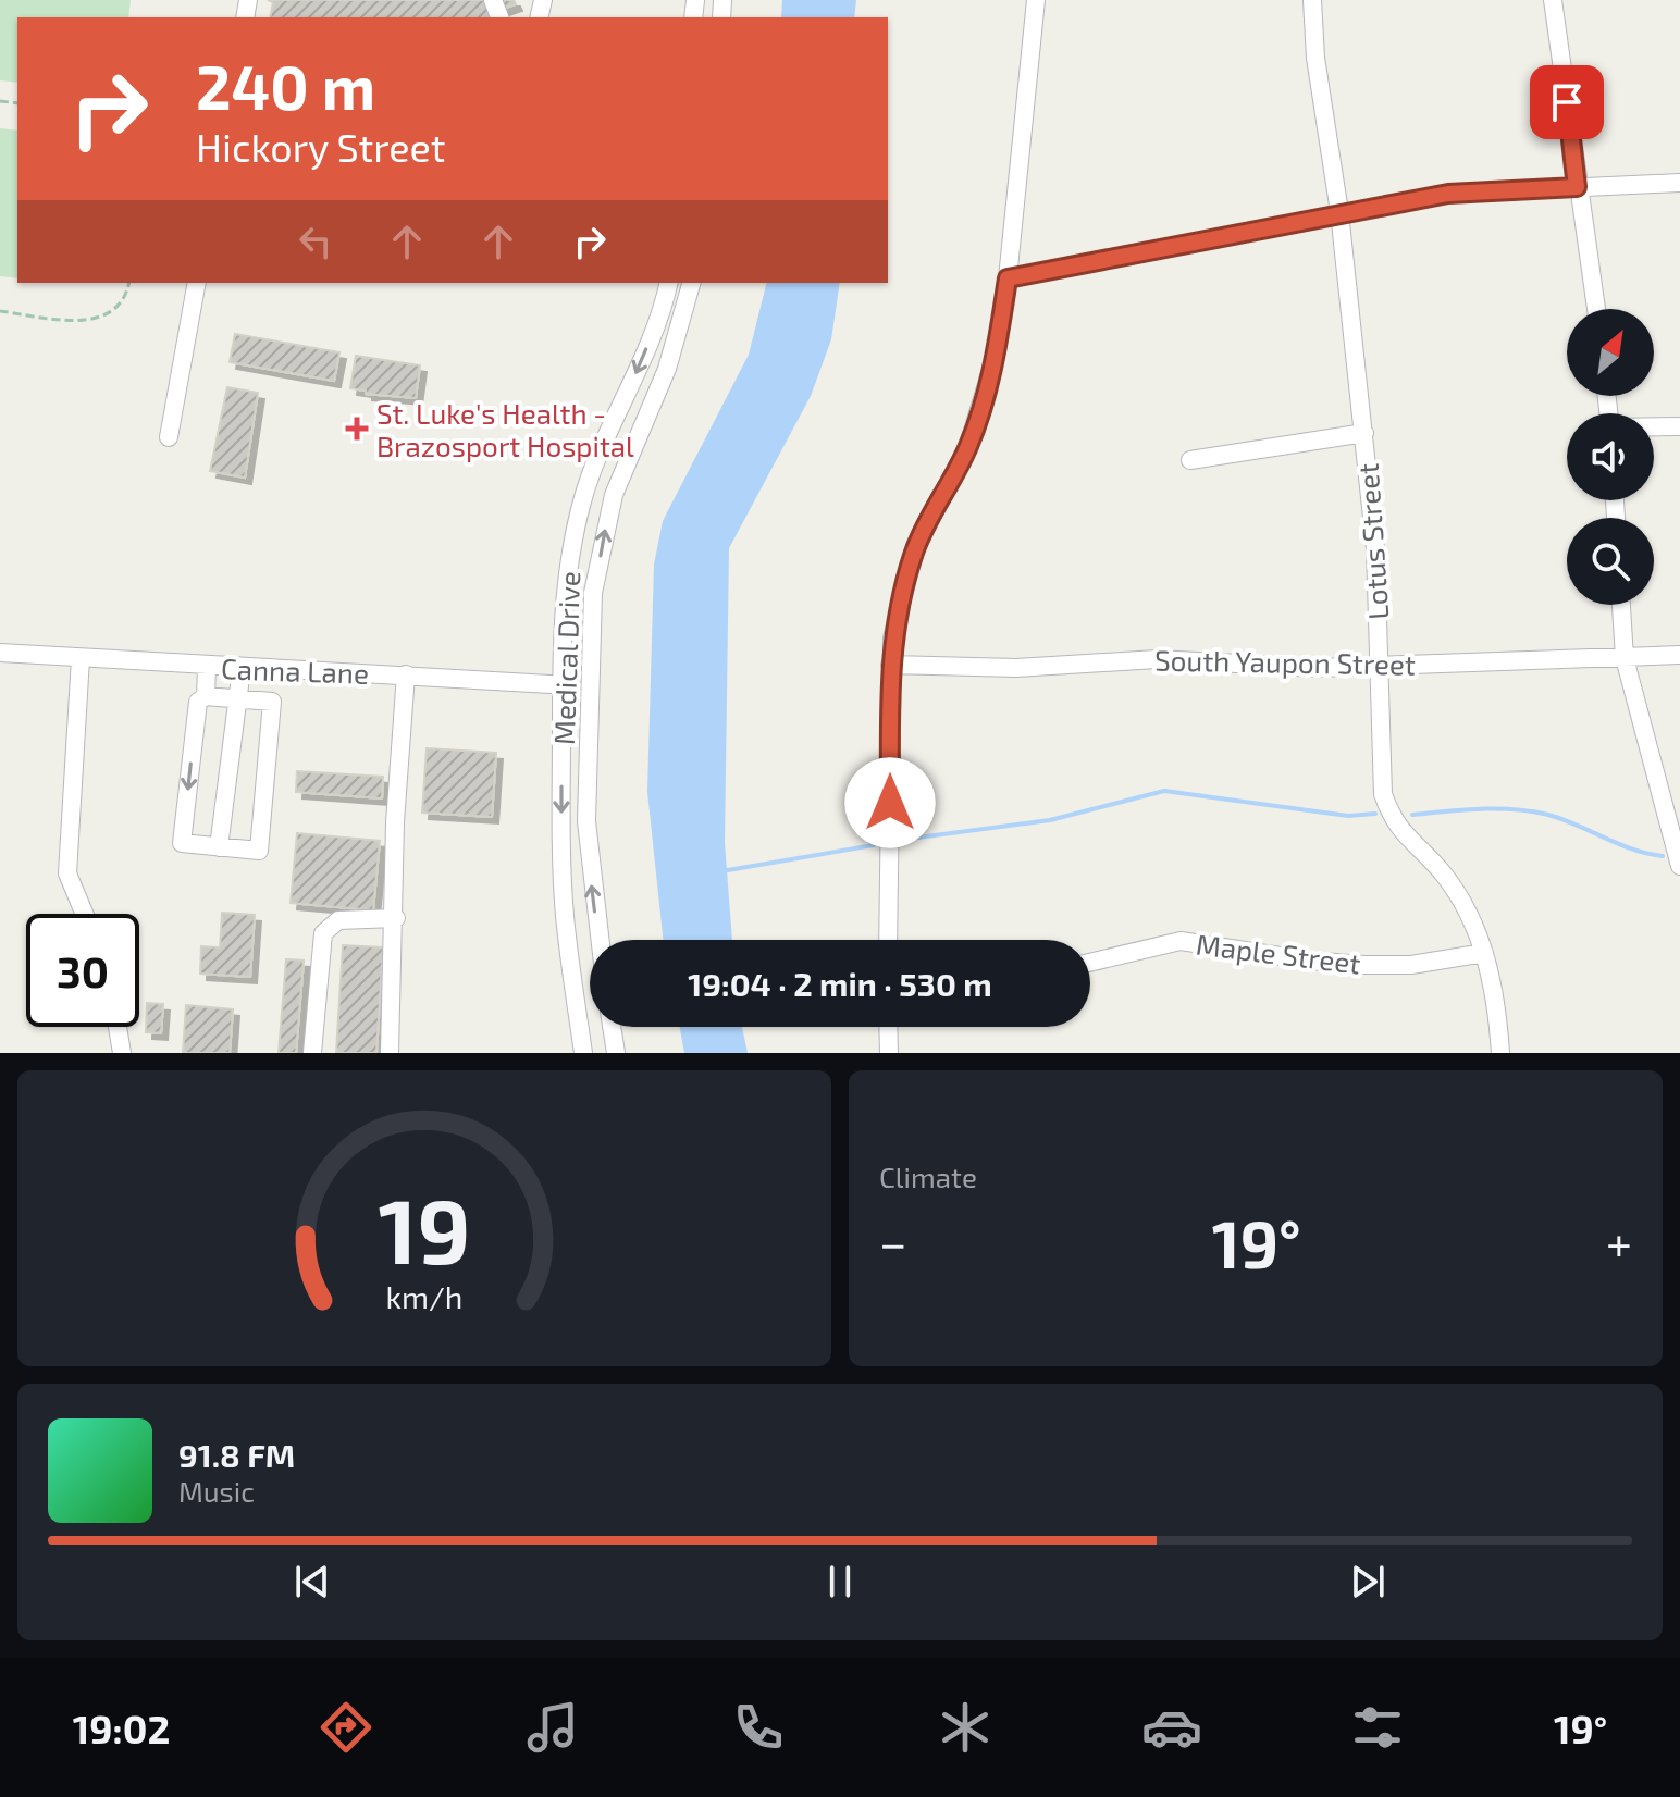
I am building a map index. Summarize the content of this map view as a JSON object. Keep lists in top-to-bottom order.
{
  "streets": {
    "street": [
      "Lotus Street",
      "Medical Drive",
      "South Yaupon Street",
      "Canna Lane",
      "Maple Street"
    ]
  },
  "crossings": [
    ["Lotus Street", "South Yaupon Street"],
    ["Lotus Street", "Maple Street"],
    ["Medical Drive", "Canna Lane"]
  ],
  "places": {
    "health": ["St. Luke's Health - Brazosport Hospital"]
  },
  "north": "top right",
  "page": {
    "turn": ["240 m", "Hickory Street"],
    "limit": "30",
    "trip": "19:04 · 2 min · 530 m",
    "tile": "Climate",
    "heat": ["−", "19°", "+"],
    "song": ["91.8 FM", "Music"],
    "tabs": ["19:02", "19°"],
    "gauge": ["19", "km/h"]
  }
}
